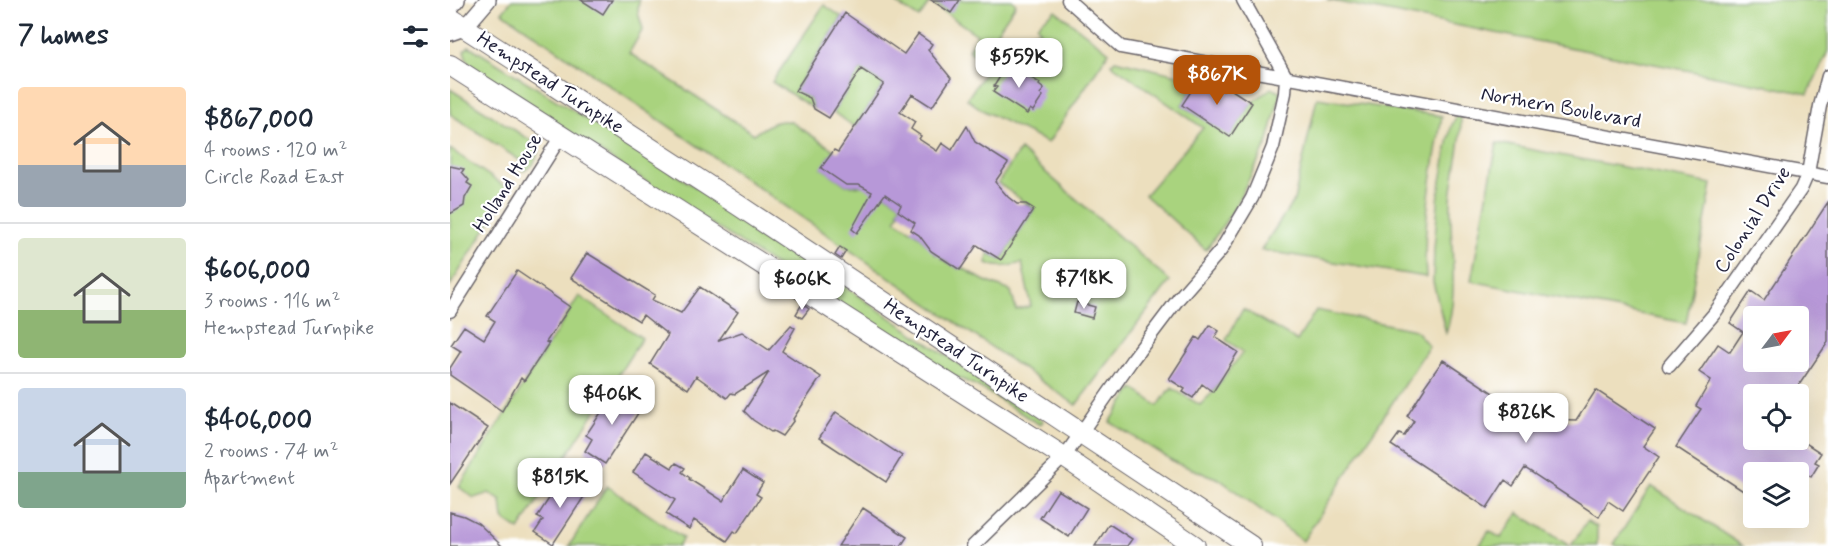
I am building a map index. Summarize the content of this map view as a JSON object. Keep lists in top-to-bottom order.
{
  "streets": {
    "main road": ["Hempstead Turnpike"],
    "street": ["Northern Boulevard", "Holland House", "Colonial Drive"]
  },
  "crossings": [
    ["Hempstead Turnpike", "Holland House"],
    ["Northern Boulevard", "Colonial Drive"]
  ],
  "north": "top right",
  "page": {
    "heading": "7 homes",
    "price": [
      "$559K",
      "$867K",
      "$718K",
      "$606K",
      "$406K",
      "$826K",
      "$815K"
    ],
    "list": [
      {
        "name": "$867,000",
        "note": "4 rooms · 120 m² · Circle Road East"
      },
      {
        "name": "$606,000",
        "note": "3 rooms · 116 m² · Hempstead Turnpike"
      },
      {
        "name": "$406,000",
        "note": "2 rooms · 74 m² · Apartment"
      }
    ]
  }
}
